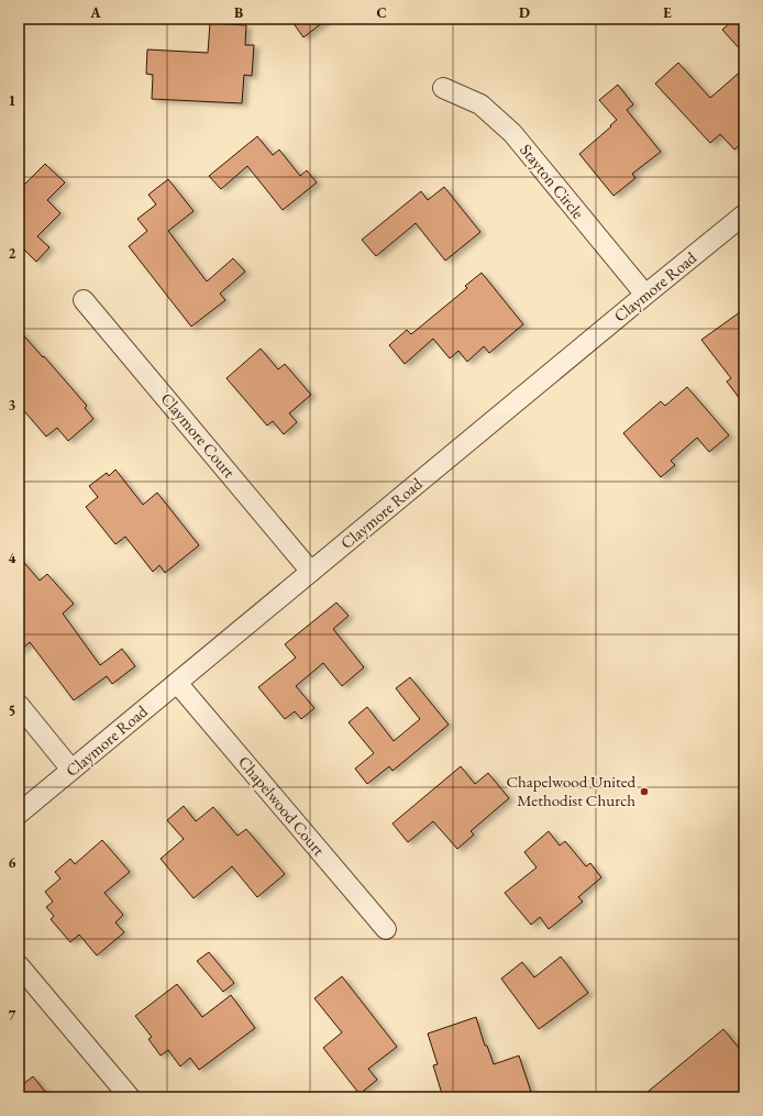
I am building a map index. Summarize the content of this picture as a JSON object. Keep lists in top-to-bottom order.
{
  "streets": {
    "street": [
      "Stayton Circle",
      "Claymore Road",
      "Claymore Court",
      "Chapelwood Court"
    ]
  },
  "crossings": [
    ["Stayton Circle", "Claymore Road"],
    ["Claymore Road", "Claymore Court"],
    ["Claymore Road", "Chapelwood Court"]
  ],
  "places": ["Chapelwood United Methodist Church"],
  "grid": {
    "columns": [
      "A",
      "B",
      "C",
      "D",
      "E"
    ],
    "rows": [
      "1",
      "2",
      "3",
      "4",
      "5",
      "6",
      "7"
    ]
  }
}
